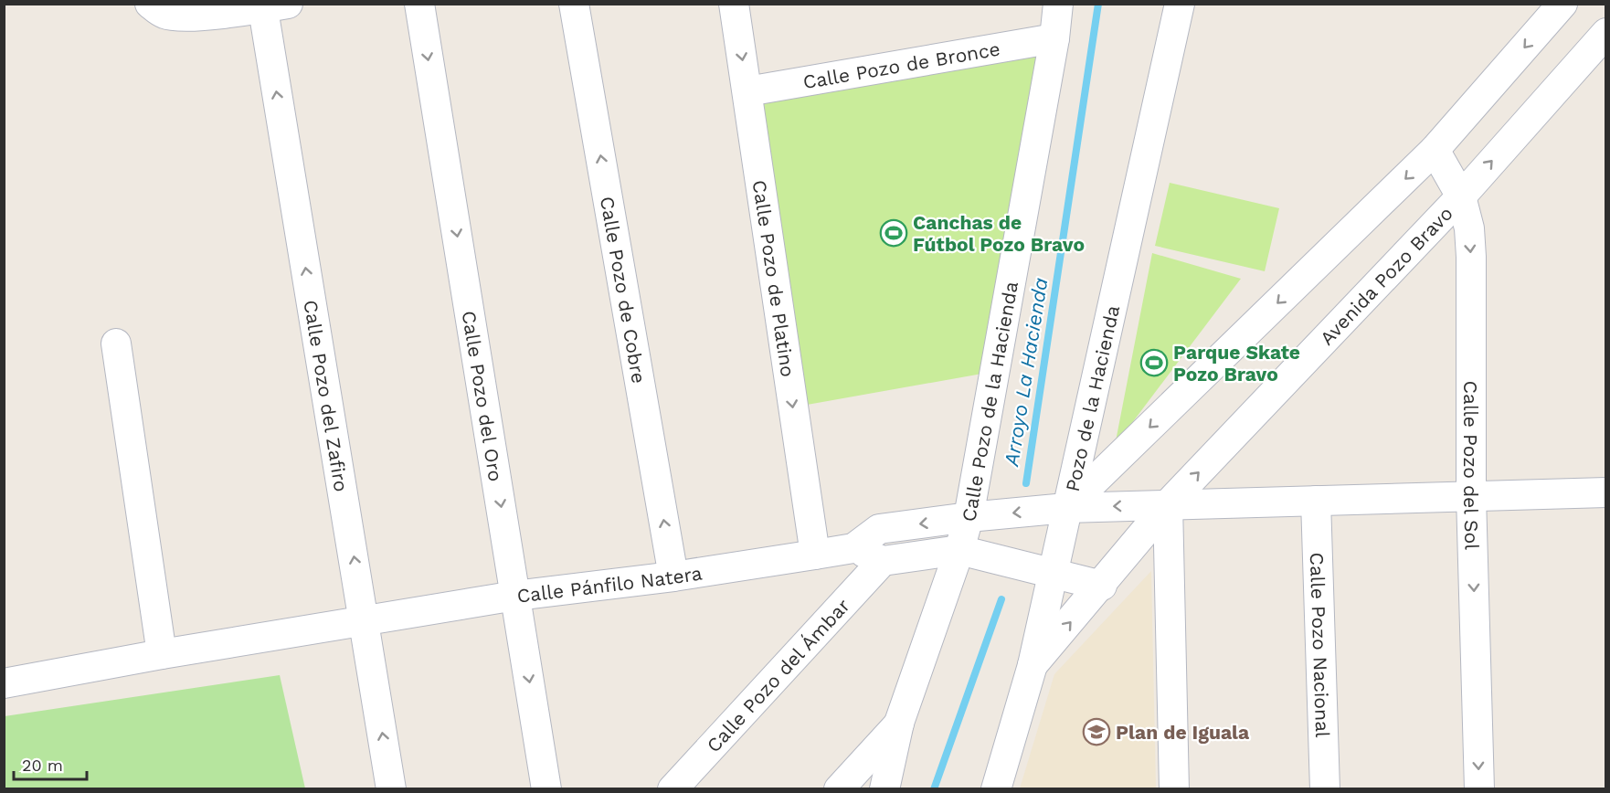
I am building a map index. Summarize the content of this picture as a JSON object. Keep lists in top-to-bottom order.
{
  "streets": {
    "street": [
      "Calle Pozo de Bronce",
      "Avenida Pozo Bravo",
      "Calle Pozo de Platino",
      "Calle Pozo de Cobre",
      "Calle Pozo del Zafiro",
      "Calle Pozo del Oro",
      "Pozo de la Hacienda",
      "Calle Pozo de la Hacienda",
      "Calle Pozo del Sol",
      "Calle Pánfilo Natera",
      "Calle Pozo Nacional",
      "Calle Pozo del Ámbar"
    ]
  },
  "crossings": [
    ["Calle Pozo de Bronce", "Calle Pozo de Platino"],
    ["Calle Pozo de Bronce", "Calle Pozo de la Hacienda"],
    ["Avenida Pozo Bravo", "Pozo de la Hacienda"],
    ["Avenida Pozo Bravo", "Calle Pozo del Sol"],
    ["Avenida Pozo Bravo", "Calle Pánfilo Natera"],
    ["Calle Pozo de Platino", "Calle Pánfilo Natera"],
    ["Calle Pozo de Cobre", "Calle Pánfilo Natera"],
    ["Calle Pozo del Zafiro", "Calle Pánfilo Natera"],
    ["Calle Pozo del Oro", "Calle Pánfilo Natera"],
    ["Pozo de la Hacienda", "Calle Pánfilo Natera"],
    ["Calle Pozo de la Hacienda", "Calle Pánfilo Natera"],
    ["Calle Pozo del Sol", "Calle Pánfilo Natera"],
    ["Calle Pánfilo Natera", "Calle Pozo Nacional"]
  ],
  "one_way": [
    "Calle Pozo de Platino",
    "Calle Pozo de Cobre",
    "Calle Pozo del Oro",
    "Calle Pozo del Sol"
  ],
  "water": ["Arroyo La Hacienda"],
  "places": {
    "sports": ["Canchas de Fútbol Pozo Bravo", "Parque Skate Pozo Bravo"],
    "school or university": ["Plan de Iguala"]
  },
  "scale_bar": "20 m"
}
